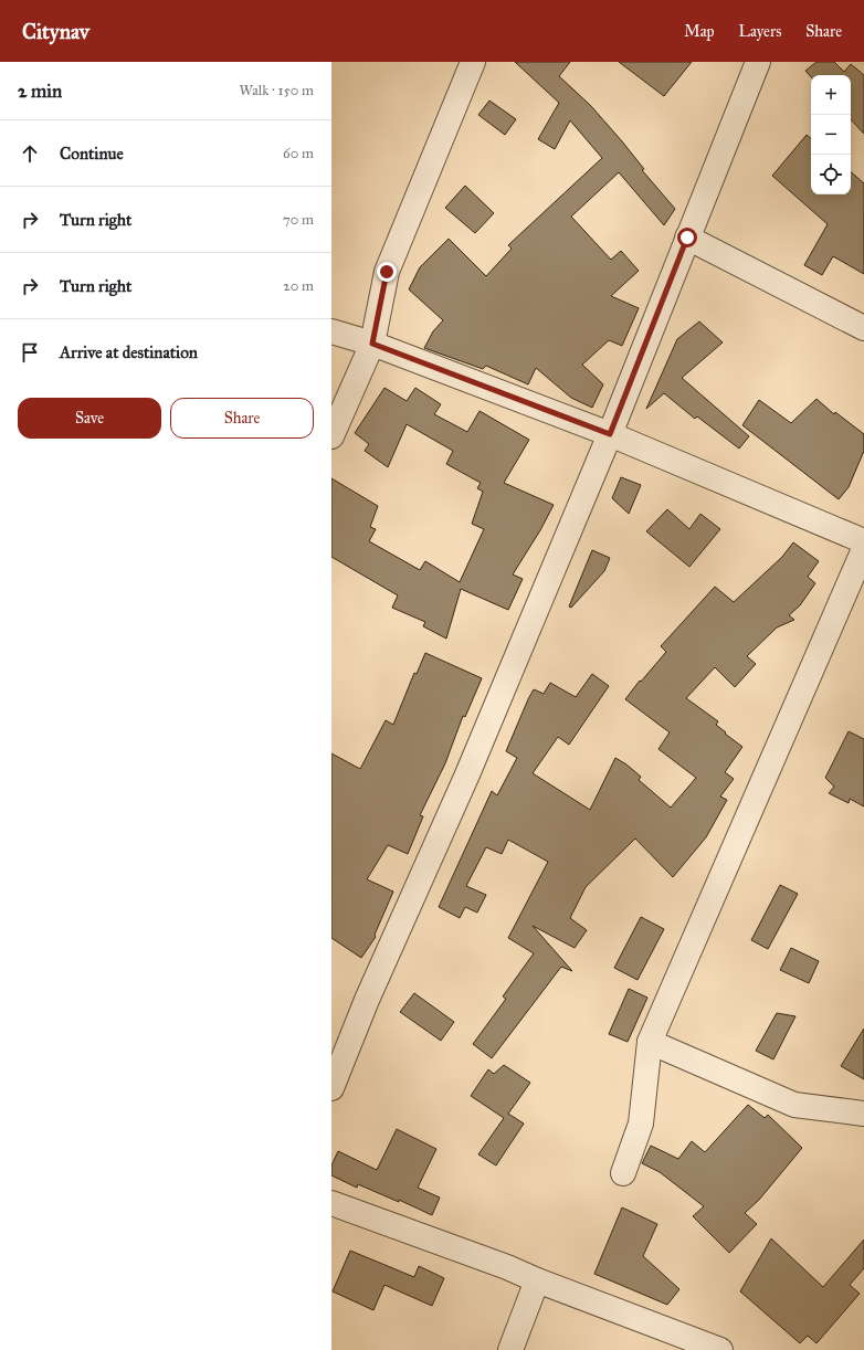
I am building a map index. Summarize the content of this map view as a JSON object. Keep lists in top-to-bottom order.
{
  "page": {
    "header": "Citynav",
    "nav": ["Map", "Layers", "Share"],
    "heading": ["2 min", "Walk · 150 m"],
    "map_buttons": ["+", "−"],
    "list": [
      ["Continue", "60 m"],
      ["Turn right", "70 m"],
      ["Turn right", "20 m"],
      "Arrive at destination"
    ],
    "buttons": ["Save", "Share"]
  }
}
